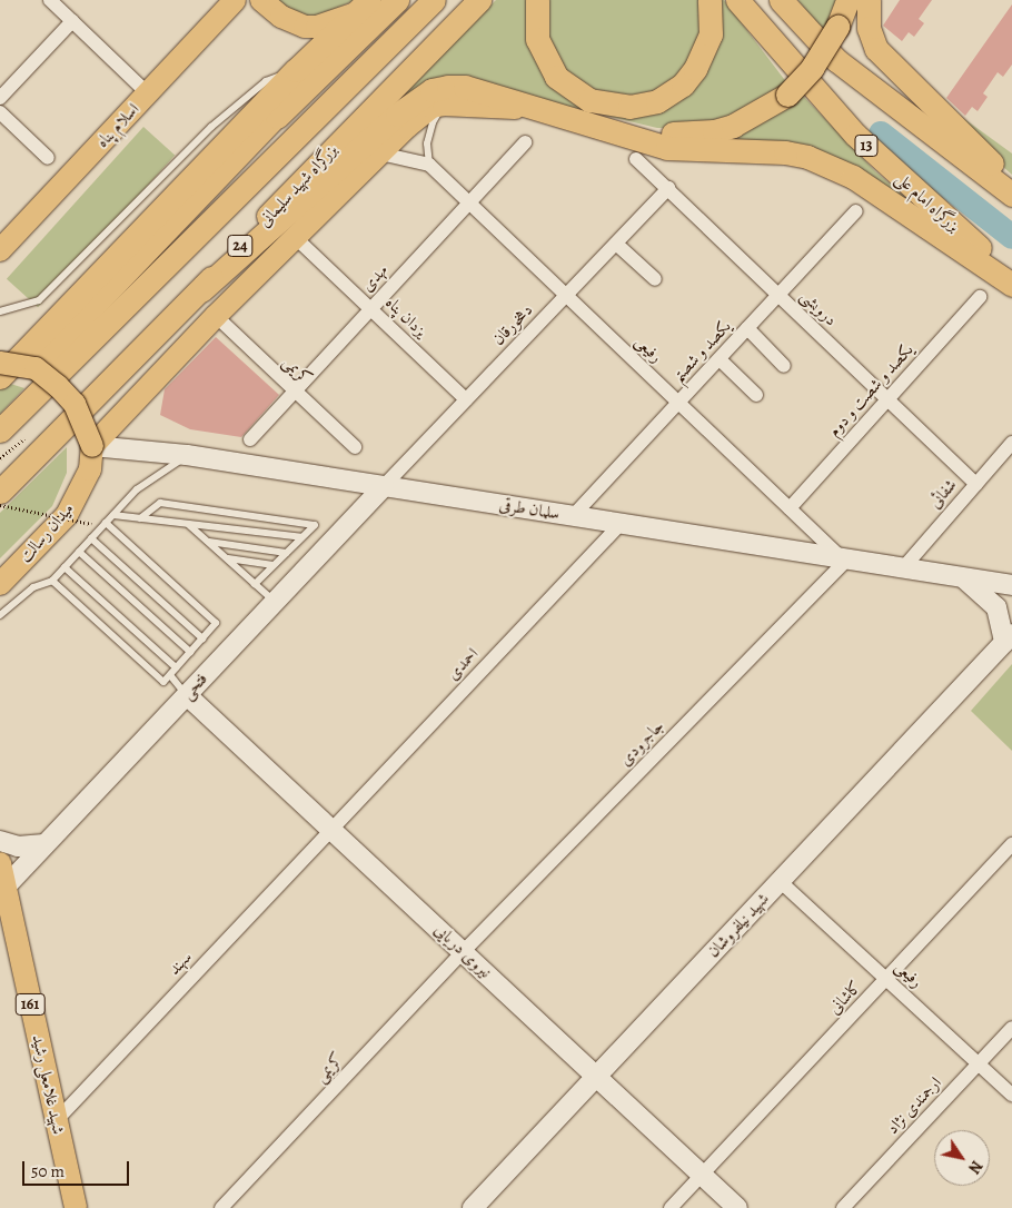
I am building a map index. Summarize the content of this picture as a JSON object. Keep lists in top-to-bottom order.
{
  "streets": {
    "highway": [
      "13",
      "بزرگراه شهید سلیمانی",
      "بزرگراه امام علی",
      "24"
    ],
    "main road": [
      "اسلام پناه",
      "سلمان طرقی",
      "میدان رسالت",
      "فتحی",
      "شهید نیلفروشان",
      "نیروی دریایی",
      "161",
      "شهید غلامعلی رشید"
    ],
    "street": [
      "مهدی",
      "درویشی",
      "یزدان پناه",
      "دهخورقان",
      "رفیعی",
      "یکصد و شصتم",
      "کریمی",
      "یکصد و شصت و دوم",
      "شفائی",
      "احمدی",
      "جاجرودی",
      "سهند",
      "کاشانی",
      "ارجمندی نژاد"
    ]
  },
  "crossings": [
    ["بزرگراه شهید سلیمانی", "یزدان پناه"],
    ["بزرگراه شهید سلیمانی", "کریمی"],
    ["بزرگراه شهید سلیمانی", "سلمان طرقی"],
    ["بزرگراه شهید سلیمانی", "میدان رسالت"],
    ["مهدی", "یزدان پناه"],
    ["مهدی", "رفیعی"],
    ["مهدی", "کریمی"],
    ["درویشی", "دهخورقان"],
    ["درویشی", "یکصد و شصتم"],
    ["درویشی", "یکصد و شصت و دوم"],
    ["درویشی", "شفائی"],
    ["یزدان پناه", "دهخورقان"],
    ["دهخورقان", "رفیعی"],
    ["دهخورقان", "سلمان طرقی"],
    ["دهخورقان", "فتحی"],
    ["رفیعی", "یکصد و شصتم"],
    ["رفیعی", "یکصد و شصت و دوم"],
    ["رفیعی", "سلمان طرقی"],
    ["رفیعی", "جاجرودی"],
    ["رفیعی", "شهید نیلفروشان"],
    ["رفیعی", "کاشانی"],
    ["رفیعی", "ارجمندی نژاد"],
    ["یکصد و شصتم", "سلمان طرقی"],
    ["کریمی", "جاجرودی"],
    ["کریمی", "نیروی دریایی"],
    ["شفائی", "سلمان طرقی"],
    ["سلمان طرقی", "میدان رسالت"],
    ["سلمان طرقی", "احمدی"],
    ["سلمان طرقی", "فتحی"],
    ["سلمان طرقی", "جاجرودی"],
    ["احمدی", "نیروی دریایی"],
    ["احمدی", "سهند"],
    ["فتحی", "نیروی دریایی"],
    ["فتحی", "شهید غلامعلی رشید"],
    ["جاجرودی", "نیروی دریایی"],
    ["شهید نیلفروشان", "نیروی دریایی"],
    ["نیروی دریایی", "سهند"],
    ["نیروی دریایی", "کاشانی"],
    ["سهند", "شهید غلامعلی رشید"]
  ],
  "scale_bar": "50 m",
  "north": "bottom right"
}
